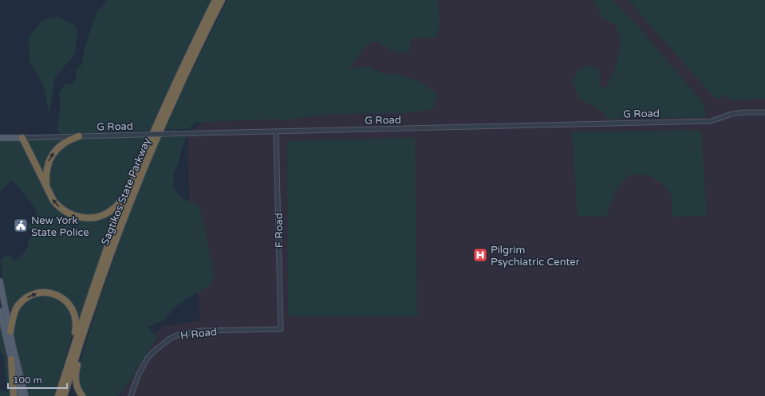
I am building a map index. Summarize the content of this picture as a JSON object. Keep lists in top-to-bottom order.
{
  "streets": {
    "highway": ["Sagtikos State Parkway"],
    "main road": ["G Road"],
    "street": ["F Road", "H Road"]
  },
  "crossings": [
    ["G Road", "F Road"],
    ["F Road", "H Road"]
  ],
  "places": {
    "public building": ["New York State Police"],
    "hospital": ["Pilgrim Psychiatric Center"]
  },
  "scale_bar": "100 m"
}
